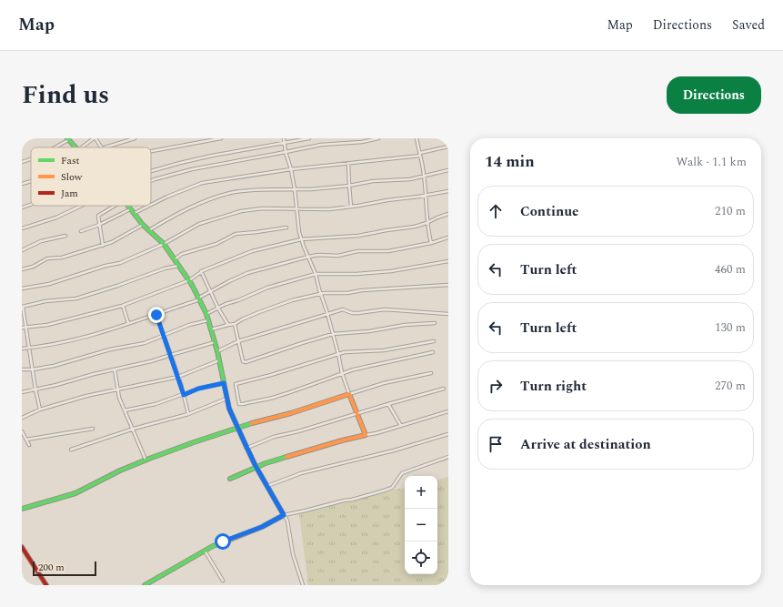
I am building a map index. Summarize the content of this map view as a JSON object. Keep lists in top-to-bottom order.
{
  "legend": ["Fast", "Slow", "Jam"],
  "scale_bar": "200 m",
  "page": {
    "header": "Map",
    "nav": ["Map", "Directions", "Saved"],
    "title": "Find us",
    "buttons": "Directions",
    "heading": ["14 min", "Walk · 1.1 km"],
    "list": [
      ["Continue", "210 m"],
      ["Turn left", "460 m"],
      ["Turn left", "130 m"],
      ["Turn right", "270 m"],
      "Arrive at destination"
    ],
    "map_buttons": ["+", "−"],
    "scale": "200 m"
  }
}
